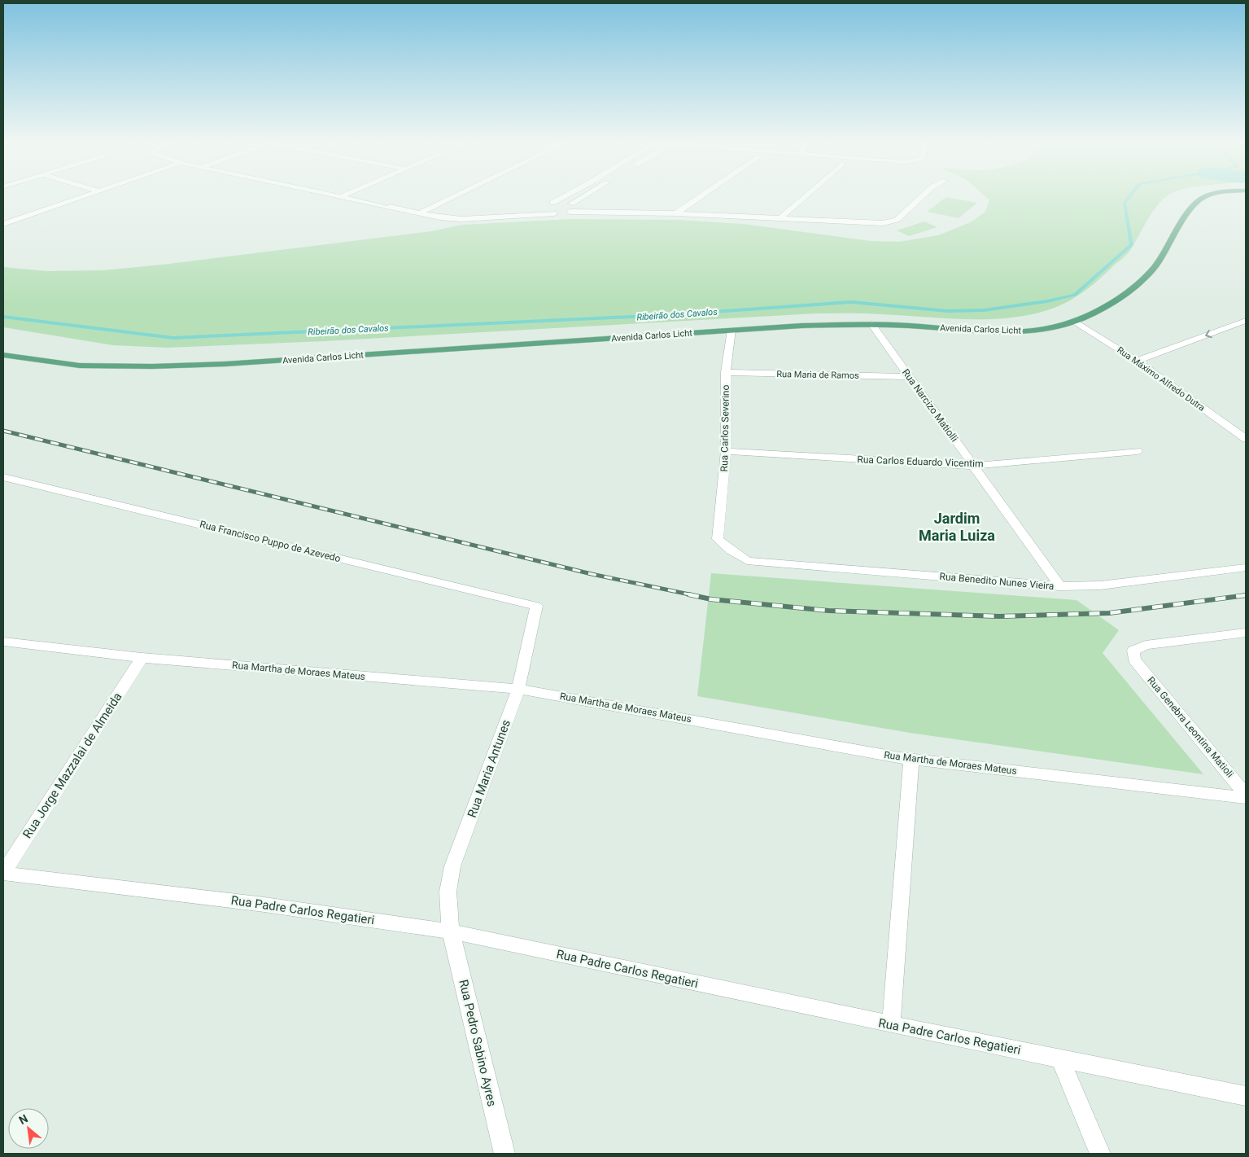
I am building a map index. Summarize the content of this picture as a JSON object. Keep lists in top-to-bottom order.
{
  "streets": {
    "main road": ["Avenida Carlos Licht"],
    "street": [
      "Rua Maria de Ramos",
      "Rua Máximo Alfredo Dutra",
      "Rua Narcizo Matiolli",
      "Rua Carlos Severino",
      "Rua Carlos Eduardo Vicentim",
      "Rua Francisco Puppo de Azevedo",
      "Rua Benedito Nunes Vieira",
      "Rua Martha de Moraes Mateus",
      "Rua Genebra Leontina Matioli",
      "Rua Jorge Mazzalai de Almeida",
      "Rua Maria Antunes",
      "Rua Padre Carlos Regatieri",
      "Rua Pedro Sabino Ayres"
    ]
  },
  "crossings": [
    ["Avenida Carlos Licht", "Rua Máximo Alfredo Dutra"],
    ["Avenida Carlos Licht", "Rua Narcizo Matiolli"],
    ["Avenida Carlos Licht", "Rua Carlos Severino"],
    ["Rua Maria de Ramos", "Rua Narcizo Matiolli"],
    ["Rua Maria de Ramos", "Rua Carlos Severino"],
    ["Rua Narcizo Matiolli", "Rua Carlos Eduardo Vicentim"],
    ["Rua Narcizo Matiolli", "Rua Benedito Nunes Vieira"],
    ["Rua Carlos Severino", "Rua Carlos Eduardo Vicentim"],
    ["Rua Carlos Severino", "Rua Benedito Nunes Vieira"],
    ["Rua Francisco Puppo de Azevedo", "Rua Maria Antunes"],
    ["Rua Martha de Moraes Mateus", "Rua Jorge Mazzalai de Almeida"],
    ["Rua Martha de Moraes Mateus", "Rua Maria Antunes"],
    ["Rua Jorge Mazzalai de Almeida", "Rua Padre Carlos Regatieri"],
    ["Rua Maria Antunes", "Rua Padre Carlos Regatieri"],
    ["Rua Maria Antunes", "Rua Pedro Sabino Ayres"],
    ["Rua Padre Carlos Regatieri", "Rua Pedro Sabino Ayres"]
  ],
  "districts": ["Jardim Maria Luiza"],
  "water": ["Ribeirão dos Cavalos"],
  "north": "top left"
}
